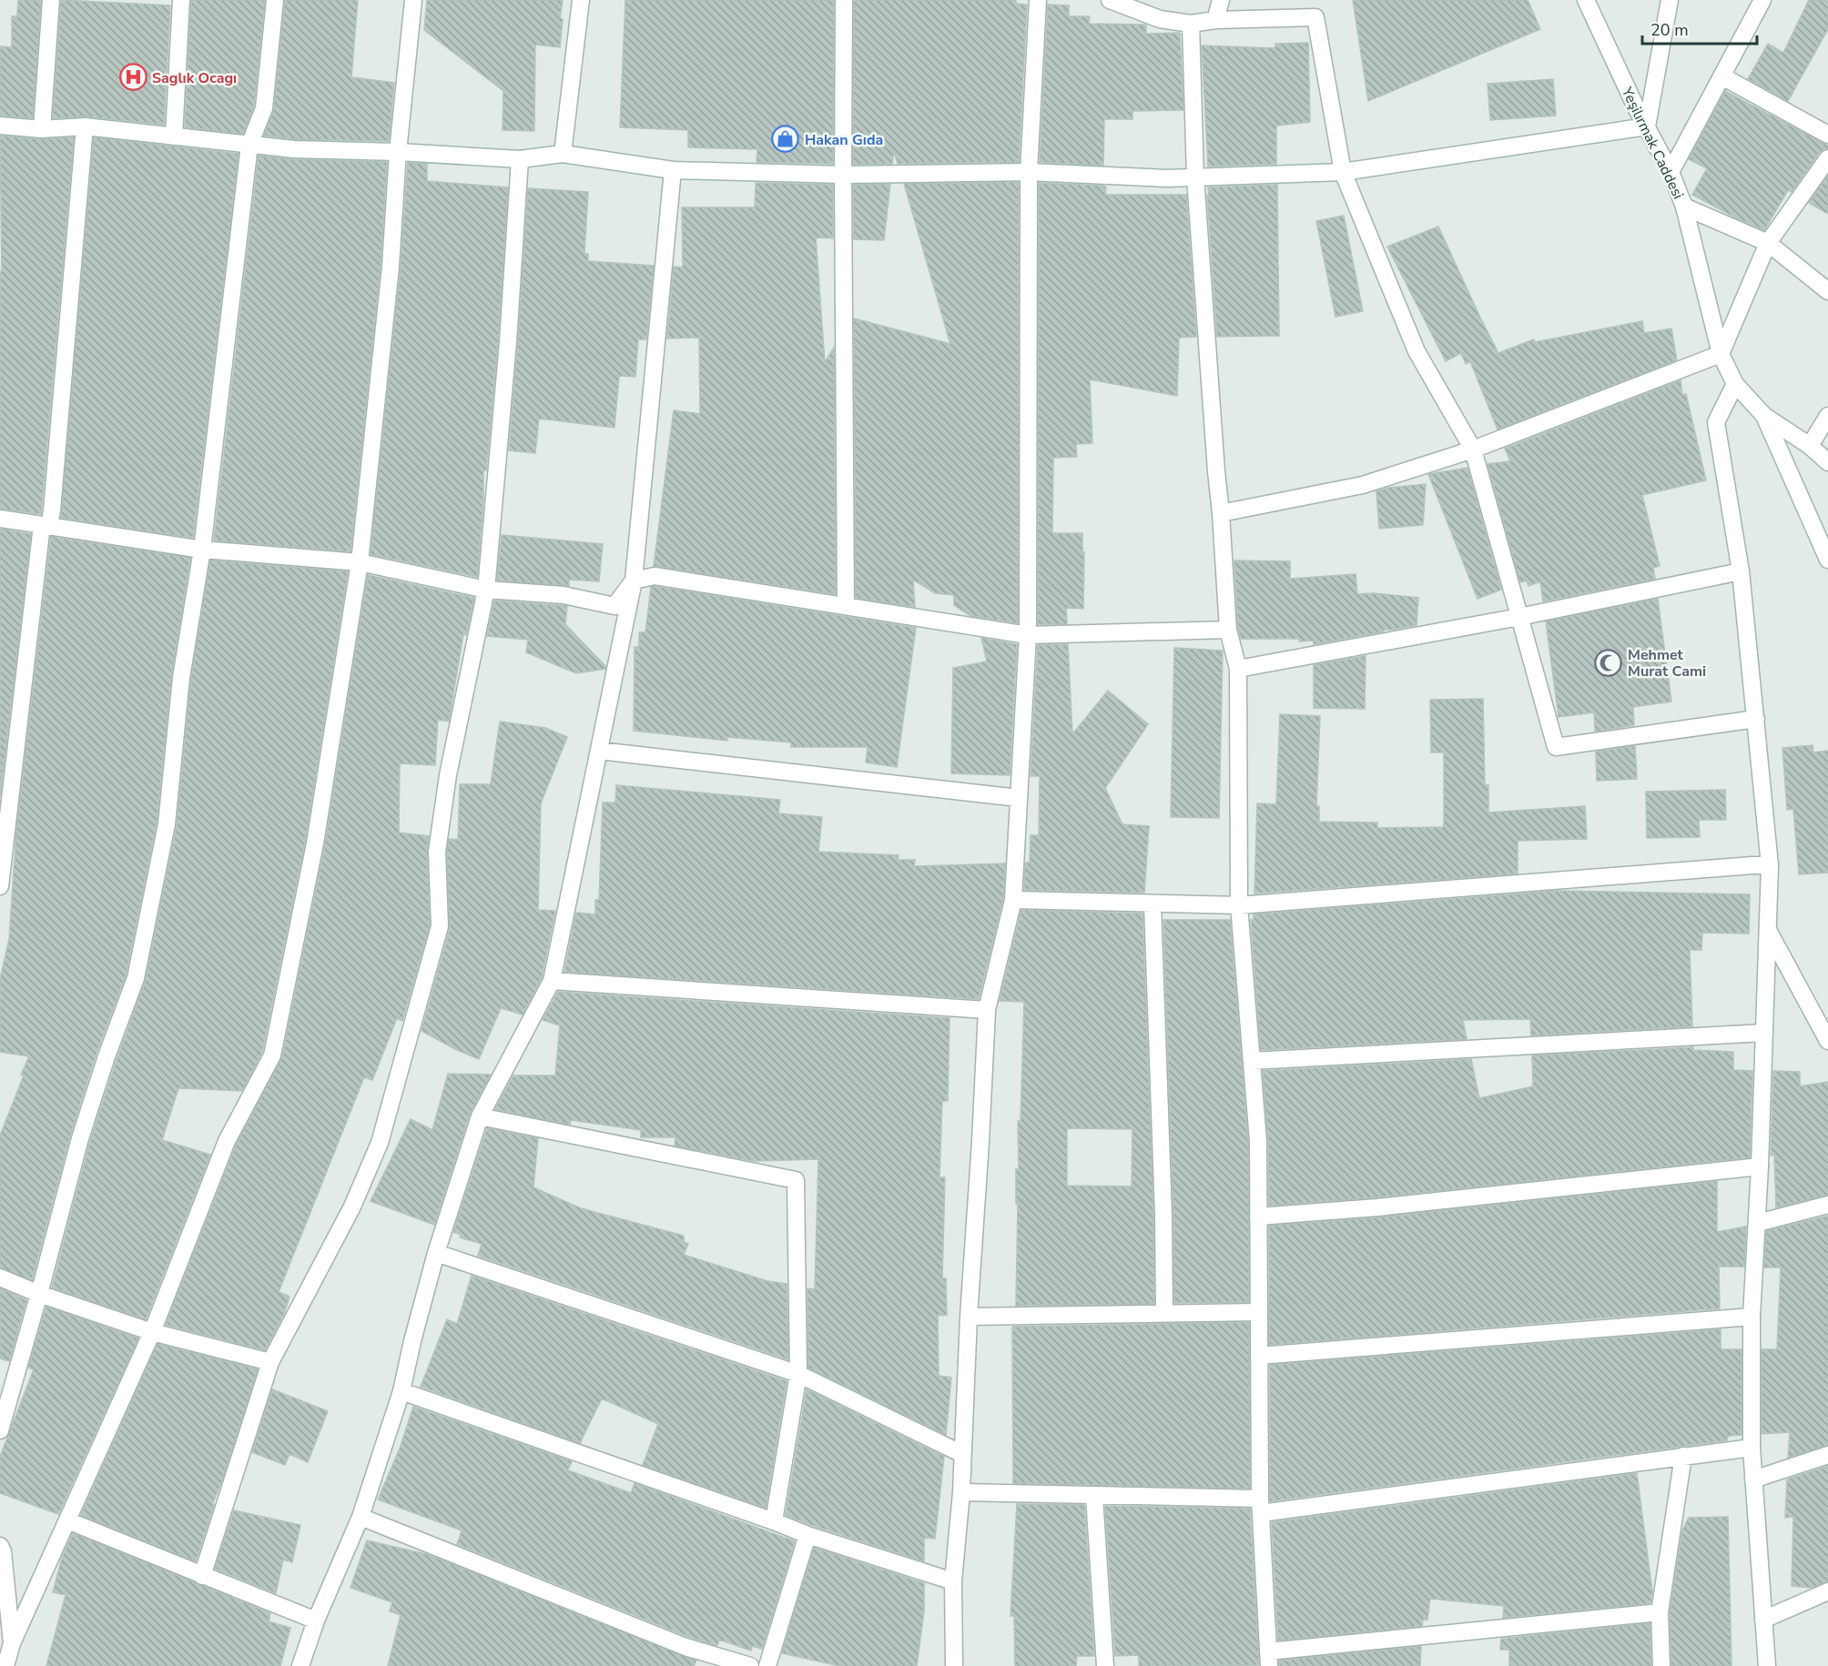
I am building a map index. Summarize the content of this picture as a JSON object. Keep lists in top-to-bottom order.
{
  "streets": {
    "street": ["Yeşilırmak Caddesi"]
  },
  "places": {
    "hospital": ["Saglık Ocagı"],
    "shop": ["Hakan Gıda"],
    "mosque": ["Mehmet Murat Cami"]
  },
  "scale_bar": "20 m"
}
